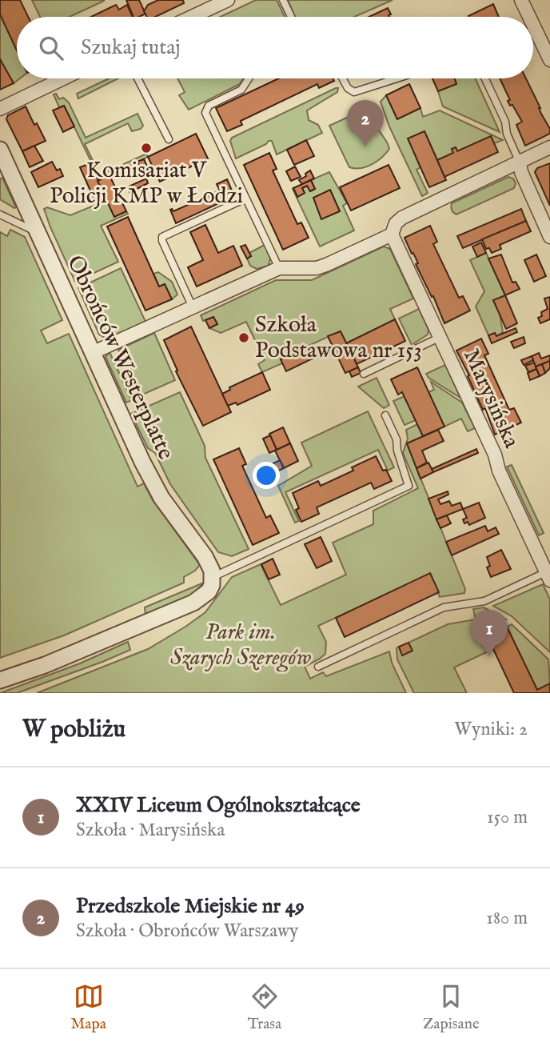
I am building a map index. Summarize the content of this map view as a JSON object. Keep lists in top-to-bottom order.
{
  "streets": {
    "street": ["Obrońców Westerplatte", "Marysińska"]
  },
  "parks": ["Park im. Szarych Szeregów"],
  "places": ["Komisariat V Policji KMP w Łodzi", "Szkoła Podstawowa nr 153"],
  "page": {
    "search": "Szukaj tutaj",
    "pins": ["2", "1"],
    "heading": ["W pobliżu", "Wyniki: 2"],
    "list": [
      {
        "mark": "1",
        "name": "XXIV Liceum Ogólnokształcące",
        "note": "Szkoła · Marysińska",
        "value": "150 m"
      },
      {
        "mark": "2",
        "name": "Przedszkole Miejskie nr 49",
        "note": "Szkoła · Obrońców Warszawy",
        "value": "180 m"
      }
    ],
    "nav": ["Mapa", "Trasa", "Zapisane"]
  }
}
